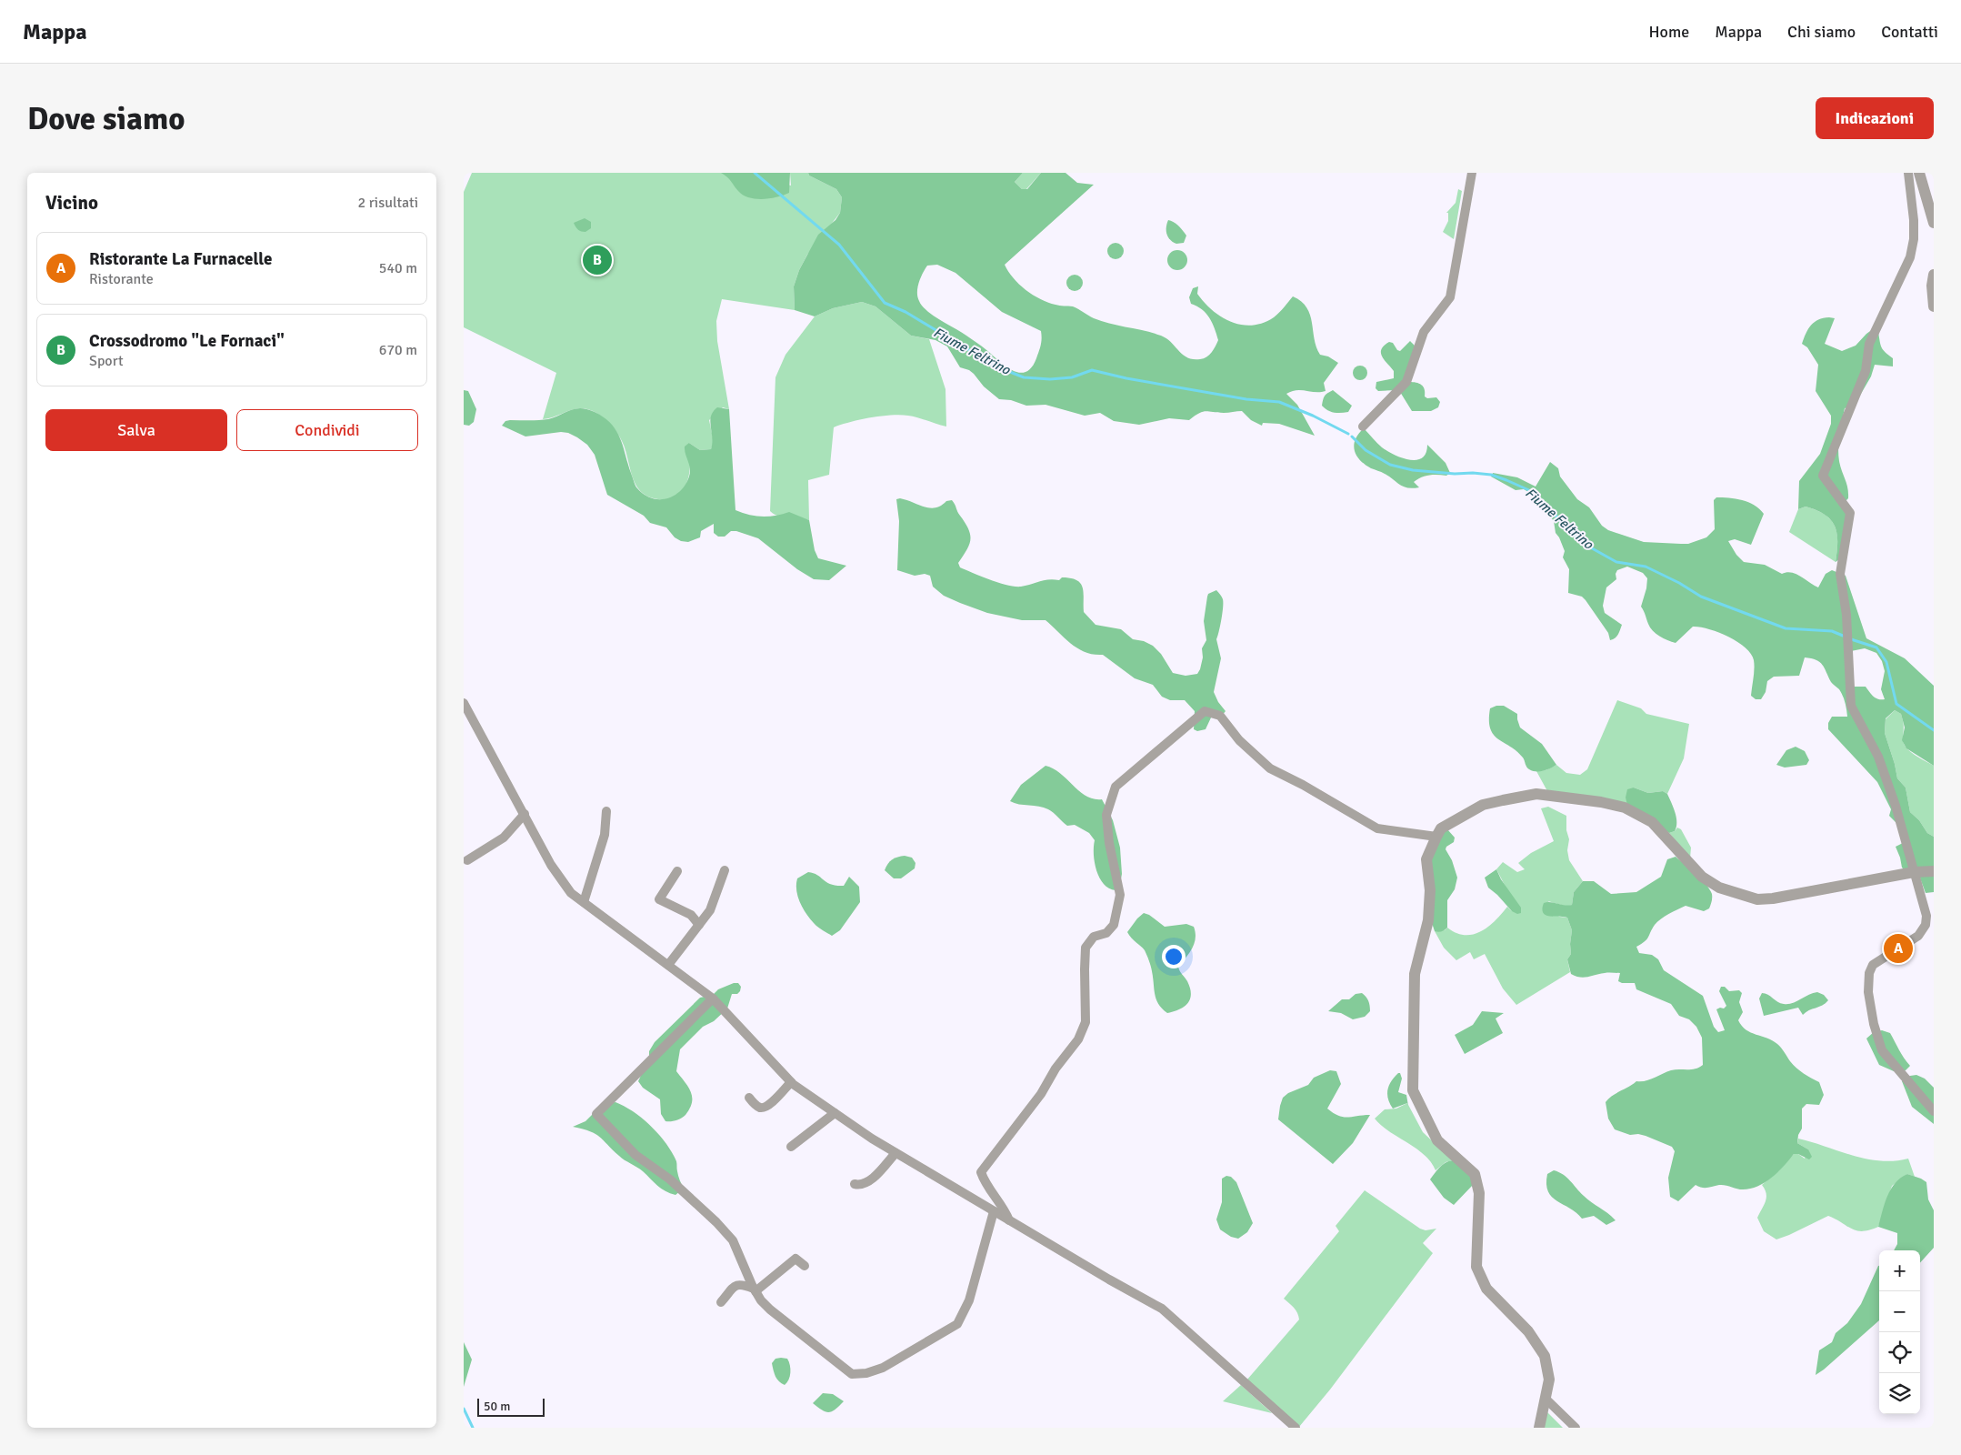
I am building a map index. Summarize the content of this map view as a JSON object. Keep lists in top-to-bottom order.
{
  "water": ["Fiume Feltrino"],
  "scale_bar": "50 m",
  "page": {
    "header": "Mappa",
    "nav": [
      "Home",
      "Mappa",
      "Chi siamo",
      "Contatti"
    ],
    "buttons": [
      "Indicazioni",
      ["Salva", "Condividi"]
    ],
    "title": "Dove siamo",
    "heading": ["Vicino", "2 risultati"],
    "list": [
      {
        "mark": "A",
        "name": "Ristorante La Furnacelle",
        "note": "Ristorante",
        "value": "540 m"
      },
      {
        "mark": "B",
        "name": "Crossodromo \"Le Fornaci\"",
        "note": "Sport",
        "value": "670 m"
      }
    ],
    "pins": ["B", "A"],
    "map_buttons": ["+", "−"],
    "scale": "50 m"
  }
}
